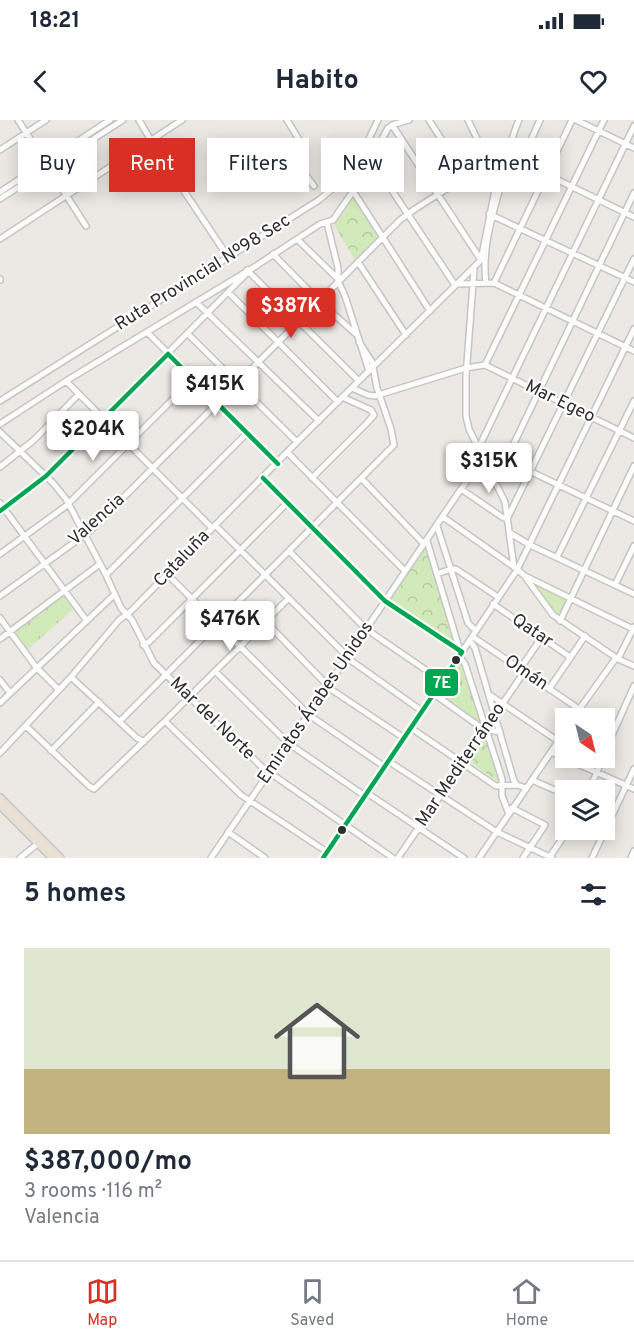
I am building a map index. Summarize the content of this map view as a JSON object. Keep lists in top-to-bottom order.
{
  "streets": {
    "street": [
      "Ruta Provincial Nº98 Sec",
      "Mar Egeo",
      "Valencia",
      "Cataluña",
      "Qatar",
      "Omán",
      "Emiratos Árabes Unidos",
      "Mar del Norte",
      "Mar Mediterráneo"
    ]
  },
  "crossings": [
    ["Valencia", "Mar del Norte"],
    ["Cataluña", "Mar del Norte"],
    ["Qatar", "Mar Mediterráneo"],
    ["Omán", "Mar Mediterráneo"],
    ["Emiratos Árabes Unidos", "Mar del Norte"]
  ],
  "lines": ["transit line 7E"],
  "north": "bottom right",
  "page": {
    "status": "18:21",
    "header": "Habito",
    "chip": [
      "Buy",
      "Rent",
      "Filters",
      "New",
      "Apartment"
    ],
    "price": [
      "$387K",
      "$415K",
      "$204K",
      "$315K",
      "$476K"
    ],
    "heading": "5 homes",
    "list": [
      {
        "name": "$387,000/mo",
        "note": "3 rooms · 116 m² · Valencia"
      }
    ],
    "tabs": ["Map", "Saved", "Home"]
  }
}
